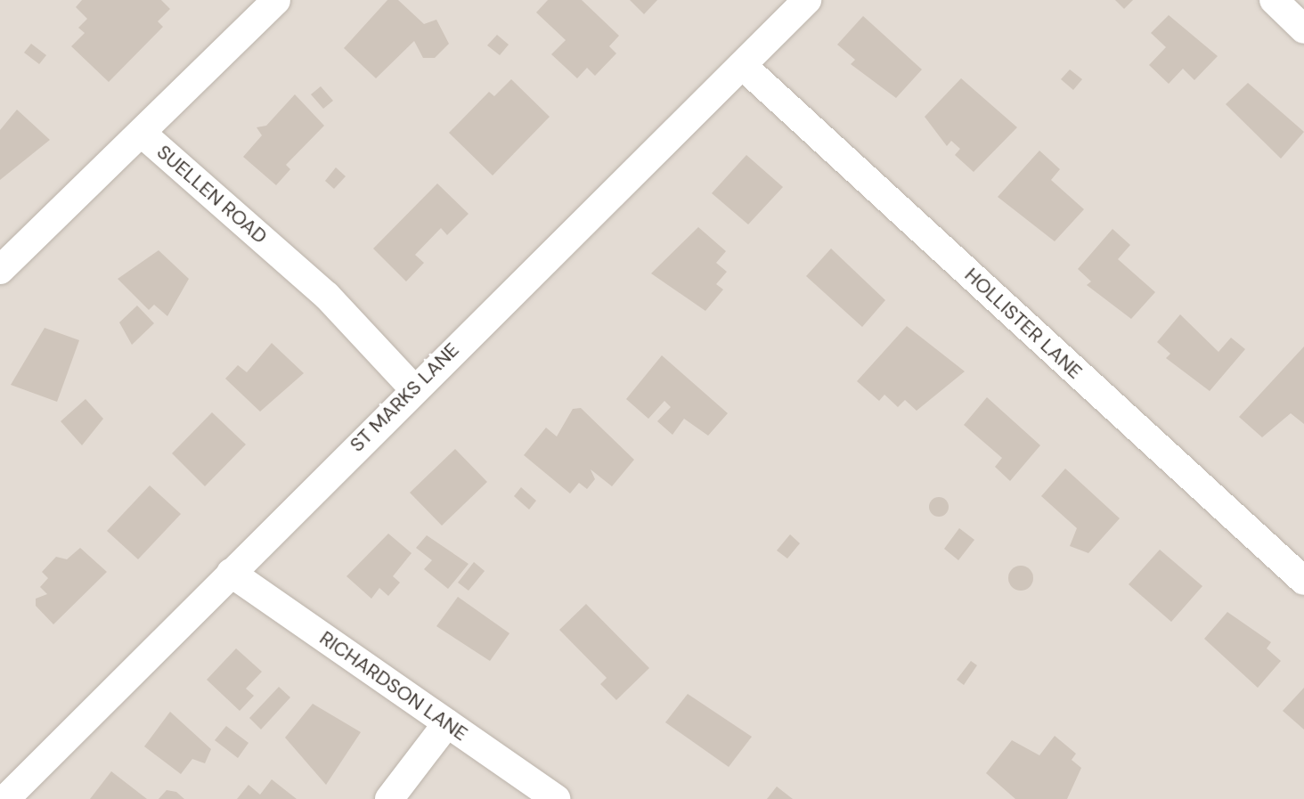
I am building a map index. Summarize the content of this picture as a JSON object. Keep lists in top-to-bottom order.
{
  "streets": {
    "street": [
      "SUELLEN ROAD",
      "HOLLISTER LANE",
      "ST MARKS LANE",
      "RICHARDSON LANE"
    ]
  },
  "crossings": [
    ["SUELLEN ROAD", "ST MARKS LANE"],
    ["HOLLISTER LANE", "ST MARKS LANE"],
    ["ST MARKS LANE", "RICHARDSON LANE"]
  ]
}
